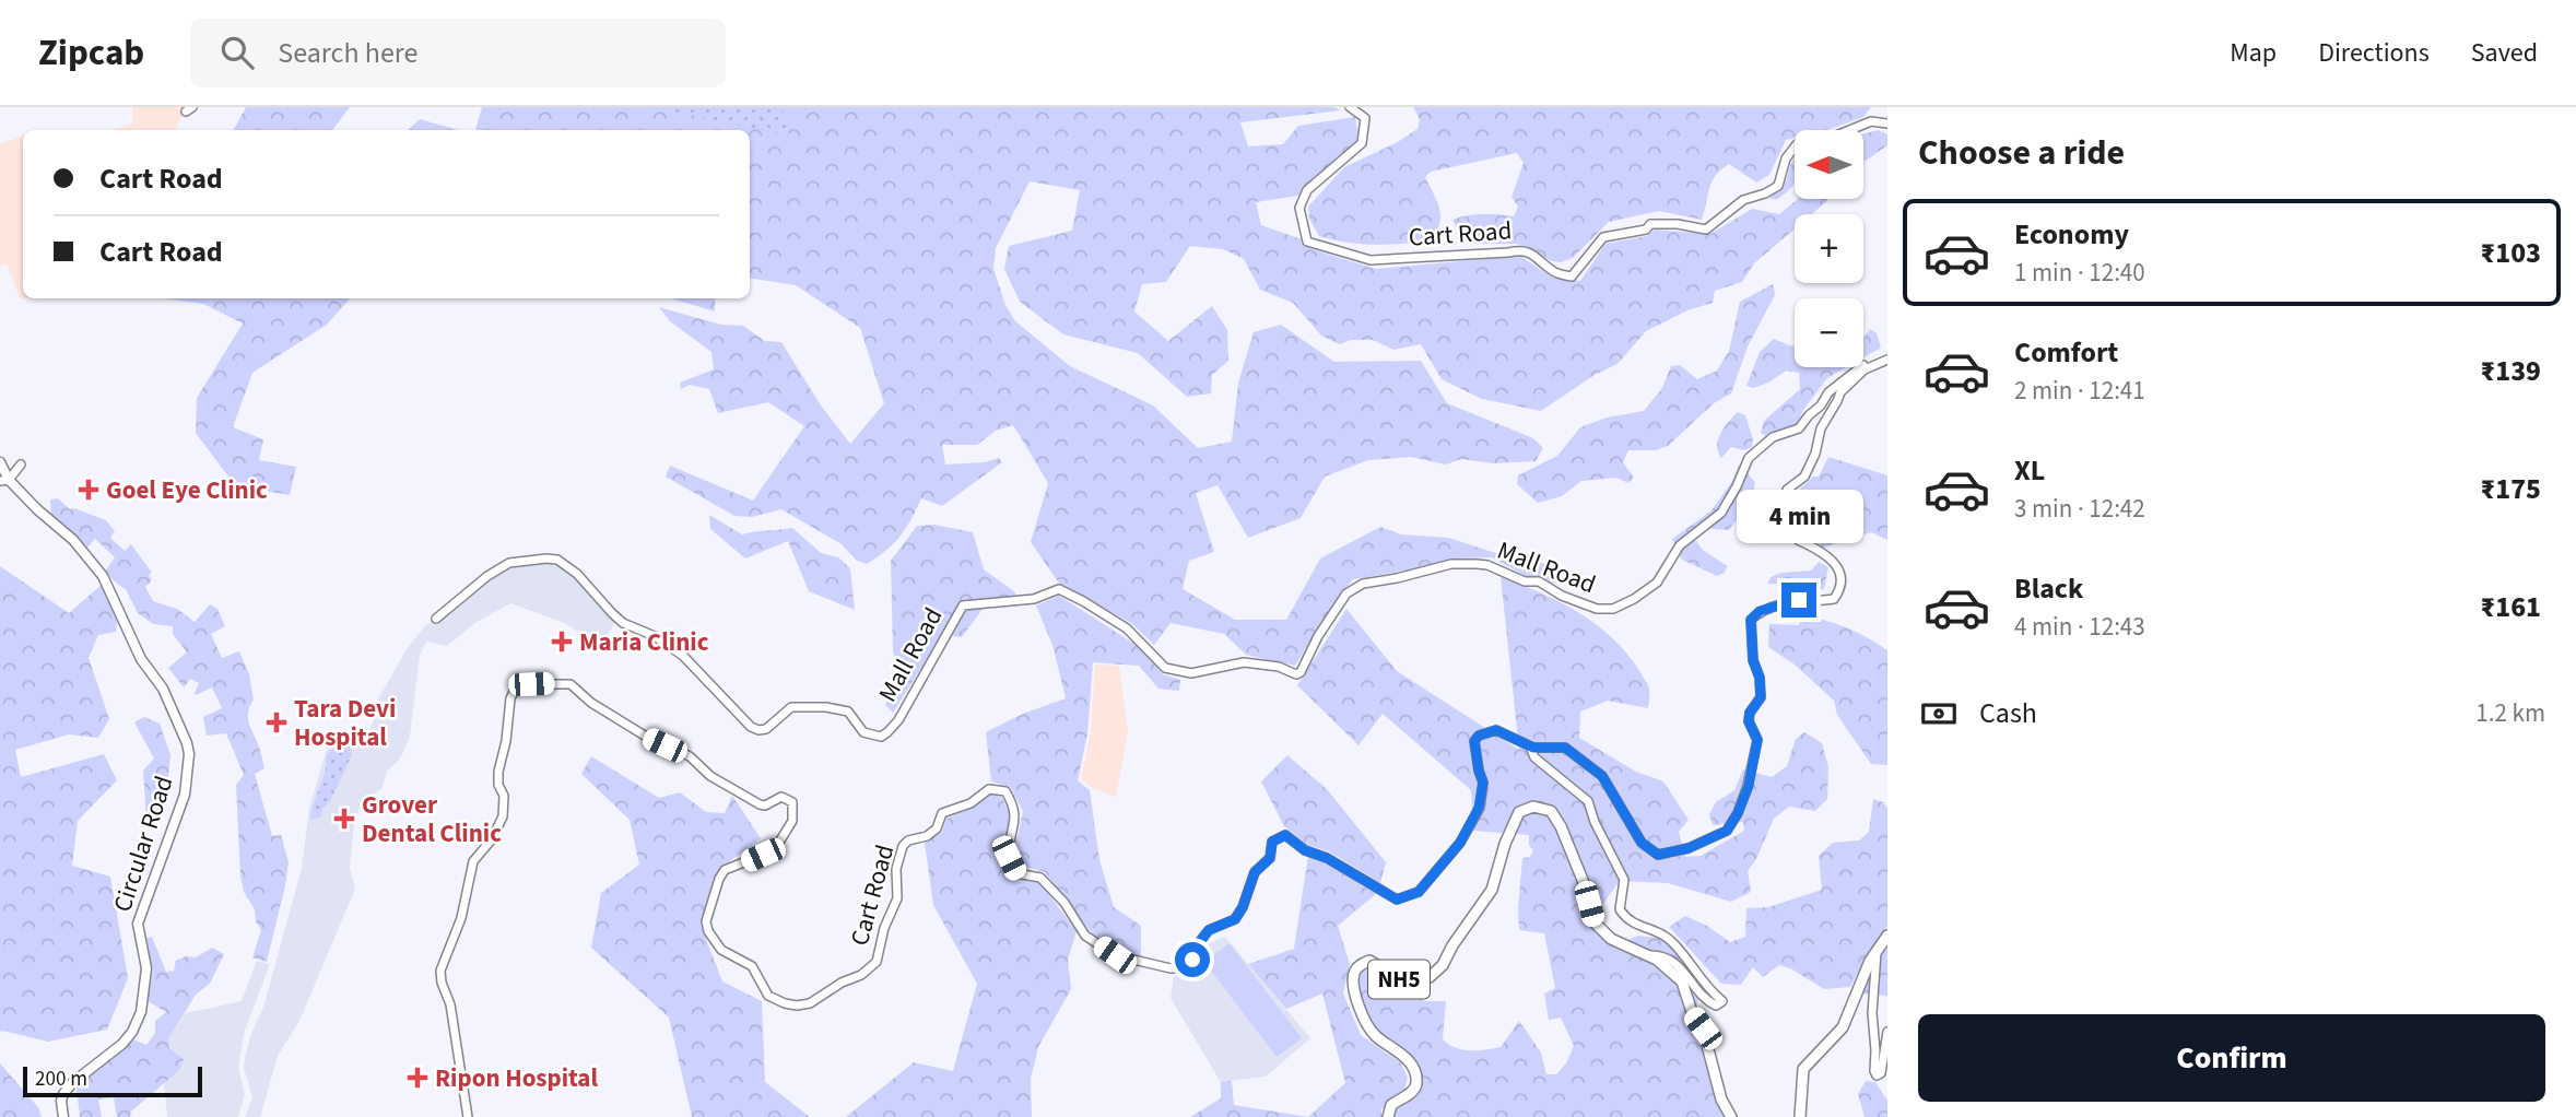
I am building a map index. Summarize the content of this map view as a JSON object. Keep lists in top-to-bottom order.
{
  "streets": {
    "highway": ["NH5"],
    "main road": ["Cart Road", "Mall Road", "Circular Road"]
  },
  "crossings": [
    ["Cart Road", "Mall Road"],
    ["Cart Road", "NH5"]
  ],
  "places": {
    "health": [
      "Goel Eye Clinic",
      "Maria Clinic",
      "Tara Devi Hospital",
      "Grover Dental Clinic",
      "Ripon Hospital"
    ]
  },
  "scale_bar": "200 m",
  "north": "left",
  "page": {
    "header": "Zipcab",
    "search": "Search here",
    "nav": ["Map", "Directions", "Saved"],
    "heading": "Choose a ride",
    "map_buttons": ["+", "−"],
    "banner": ["Cart Road", "Cart Road"],
    "list": [
      {
        "name": "Economy",
        "note": "1 min · 12:40",
        "value": "₹103"
      },
      {
        "name": "Comfort",
        "note": "2 min · 12:41",
        "value": "₹139"
      },
      {
        "name": "XL",
        "note": "3 min · 12:42",
        "value": "₹175"
      },
      {
        "name": "Black",
        "note": "4 min · 12:43",
        "value": "₹161"
      }
    ],
    "bubble": "4 min",
    "pay": ["Cash", "1.2 km"],
    "buttons": "Confirm",
    "scale": "200 m"
  }
}
